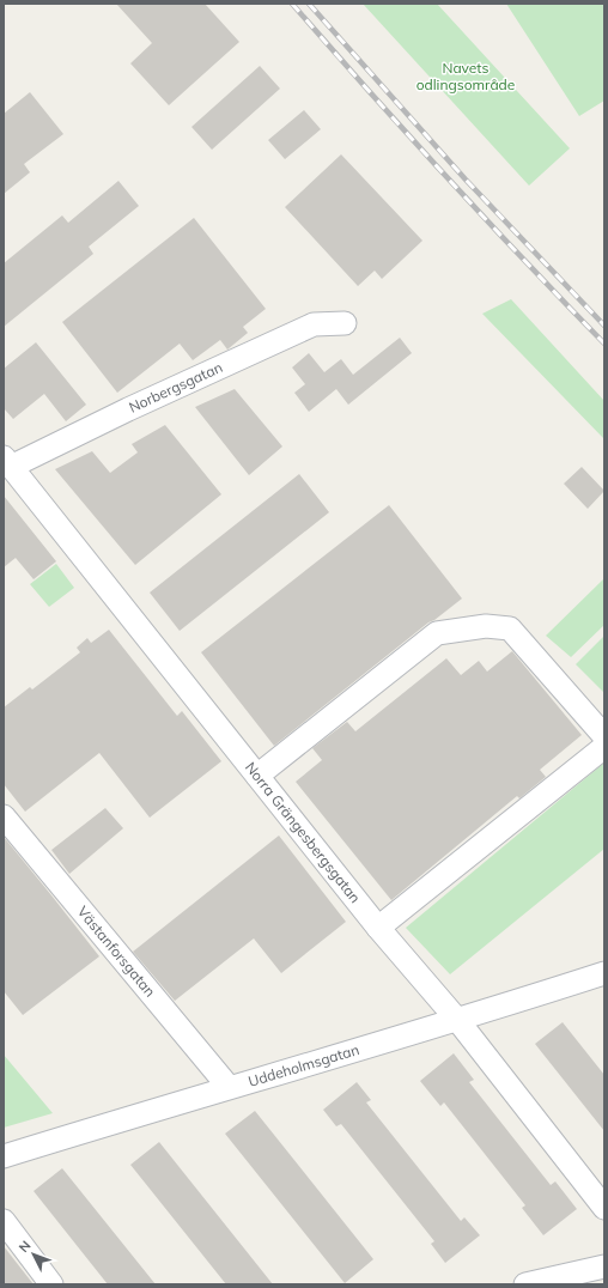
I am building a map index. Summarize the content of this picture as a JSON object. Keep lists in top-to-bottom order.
{
  "streets": {
    "street": [
      "Norbergsgatan",
      "Norra Grängesbergsgatan",
      "Västanforsgatan",
      "Uddeholmsgatan"
    ]
  },
  "crossings": [
    ["Norbergsgatan", "Norra Grängesbergsgatan"],
    ["Norra Grängesbergsgatan", "Uddeholmsgatan"],
    ["Västanforsgatan", "Uddeholmsgatan"]
  ],
  "parks": ["Navets odlingsområde"],
  "north": "top left"
}
